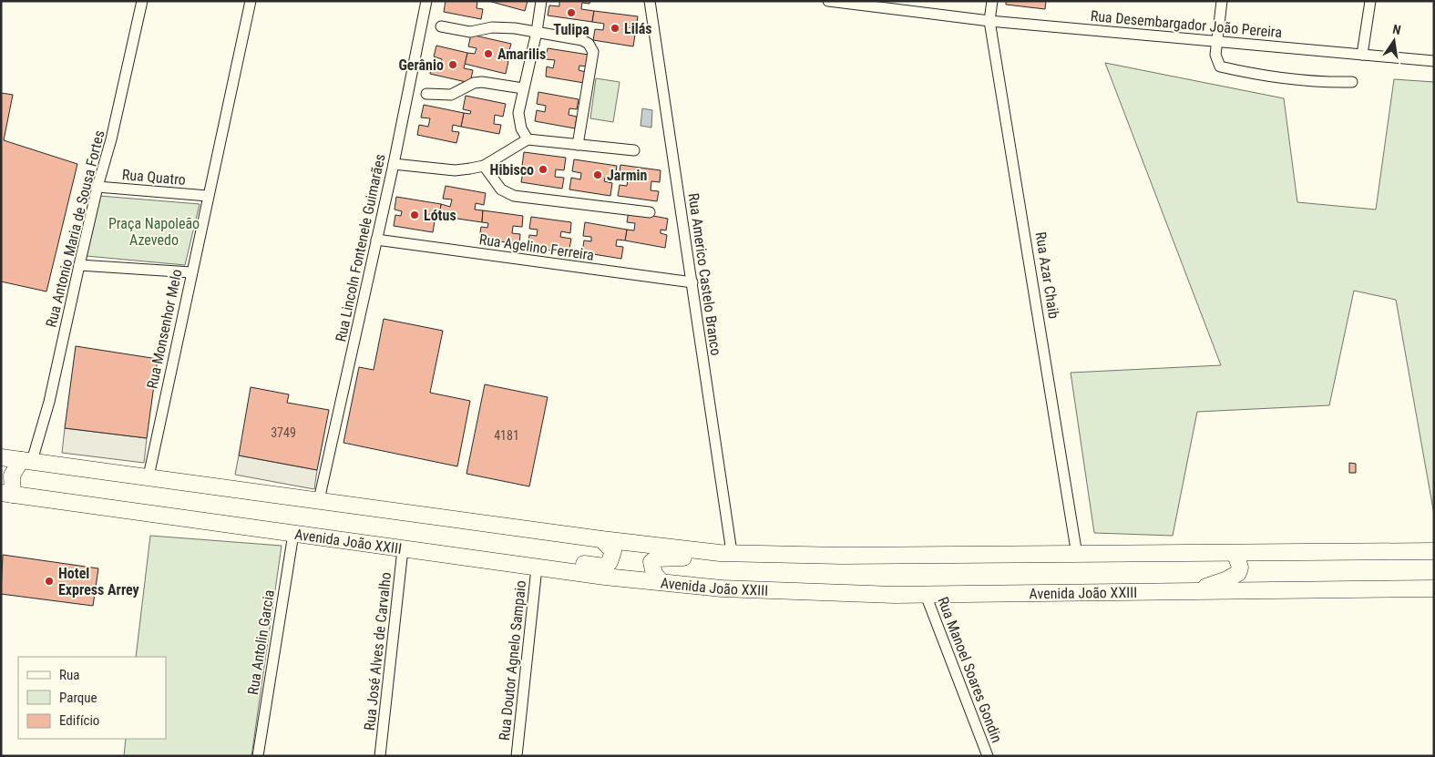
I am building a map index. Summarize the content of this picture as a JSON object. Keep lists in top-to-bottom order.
{
  "streets": {
    "main road": ["Avenida João XXIII"],
    "street": [
      "Rua Desembargador João Pereira",
      "Rua Quatro",
      "Rua Antonio Maria de Sousa Fortes",
      "Rua Agelino Ferreira",
      "Rua Lincoln Fontenele Guimarães",
      "Rua Americo Castelo Branco",
      "Rua Azar Chaib",
      "Rua Monsenhor Melo",
      "Rua Antolin Garcia",
      "Rua José Alves de Carvalho",
      "Rua Doutor Agnelo Sampaio",
      "Rua Manoel Soares Gondin"
    ]
  },
  "crossings": [
    ["Rua Desembargador João Pereira", "Rua Azar Chaib"],
    ["Rua Quatro", "Rua Antonio Maria de Sousa Fortes"],
    ["Rua Quatro", "Rua Monsenhor Melo"],
    ["Rua Agelino Ferreira", "Rua Lincoln Fontenele Guimarães"],
    ["Rua Agelino Ferreira", "Rua Americo Castelo Branco"],
    ["Avenida João XXIII", "Rua Antolin Garcia"],
    ["Avenida João XXIII", "Rua José Alves de Carvalho"],
    ["Avenida João XXIII", "Rua Doutor Agnelo Sampaio"],
    ["Avenida João XXIII", "Rua Manoel Soares Gondin"]
  ],
  "parks": ["Praça Napoleão Azevedo"],
  "places": [
    "Tulipa",
    "Lilás",
    "Amarilis",
    "Gerânio",
    "Hibisco",
    "Jarmin",
    "Lótus",
    "Hotel Express Arrey"
  ],
  "house_numbers": ["3749", "4181"],
  "legend": ["Rua", "Parque", "Edifício"],
  "north": "top"
}
